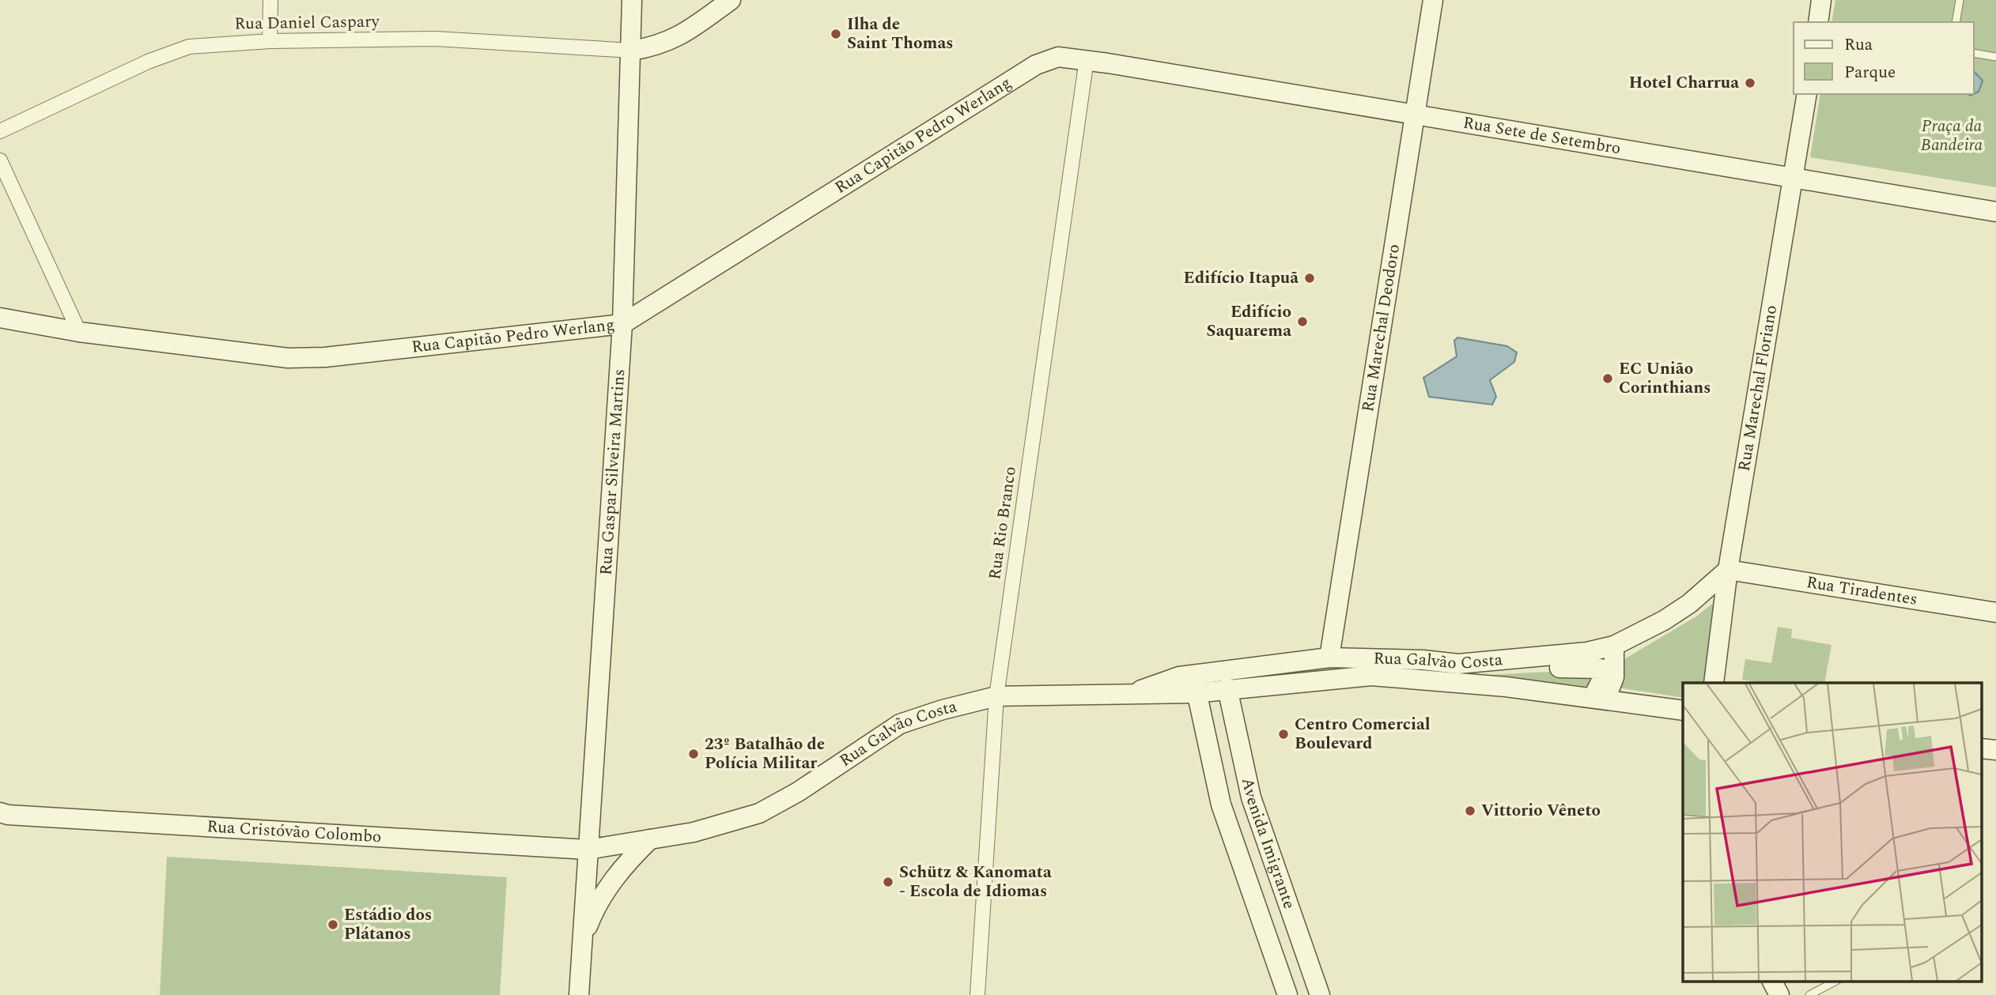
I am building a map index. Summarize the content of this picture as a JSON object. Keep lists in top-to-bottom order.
{
  "streets": {
    "street": [
      "Rua Daniel Caspary",
      "Rua Capitão Pedro Werlang",
      "Rua Sete de Setembro",
      "Rua Marechal Deodoro",
      "Rua Marechal Floriano",
      "Rua Gaspar Silveira Martins",
      "Rua Rio Branco",
      "Rua Tiradentes",
      "Rua Galvão Costa",
      "Rua Cristóvão Colombo",
      "Avenida Imigrante"
    ]
  },
  "crossings": [
    ["Rua Daniel Caspary", "Rua Gaspar Silveira Martins"],
    ["Rua Capitão Pedro Werlang", "Rua Sete de Setembro"],
    ["Rua Capitão Pedro Werlang", "Rua Gaspar Silveira Martins"],
    ["Rua Capitão Pedro Werlang", "Rua Rio Branco"],
    ["Rua Sete de Setembro", "Rua Marechal Deodoro"],
    ["Rua Sete de Setembro", "Rua Marechal Floriano"],
    ["Rua Sete de Setembro", "Rua Rio Branco"],
    ["Rua Marechal Deodoro", "Rua Galvão Costa"],
    ["Rua Marechal Floriano", "Rua Tiradentes"],
    ["Rua Marechal Floriano", "Rua Galvão Costa"],
    ["Rua Gaspar Silveira Martins", "Rua Galvão Costa"],
    ["Rua Gaspar Silveira Martins", "Rua Cristóvão Colombo"],
    ["Rua Rio Branco", "Rua Galvão Costa"],
    ["Rua Tiradentes", "Rua Galvão Costa"],
    ["Rua Galvão Costa", "Rua Cristóvão Colombo"],
    ["Rua Galvão Costa", "Avenida Imigrante"]
  ],
  "parks": ["Praça da Bandeira"],
  "places": [
    "Ilha de Saint Thomas",
    "Hotel Charrua",
    "Edifício Itapuã",
    "Edifício Saquarema",
    "EC União Corinthians",
    "Centro Comercial Boulevard",
    "23º Batalhão de Polícia Militar",
    "Vittorio Vêneto",
    "Schütz & Kanomata - Escola de Idiomas",
    "Estádio dos Plátanos"
  ],
  "legend": ["Rua", "Parque"]
}
